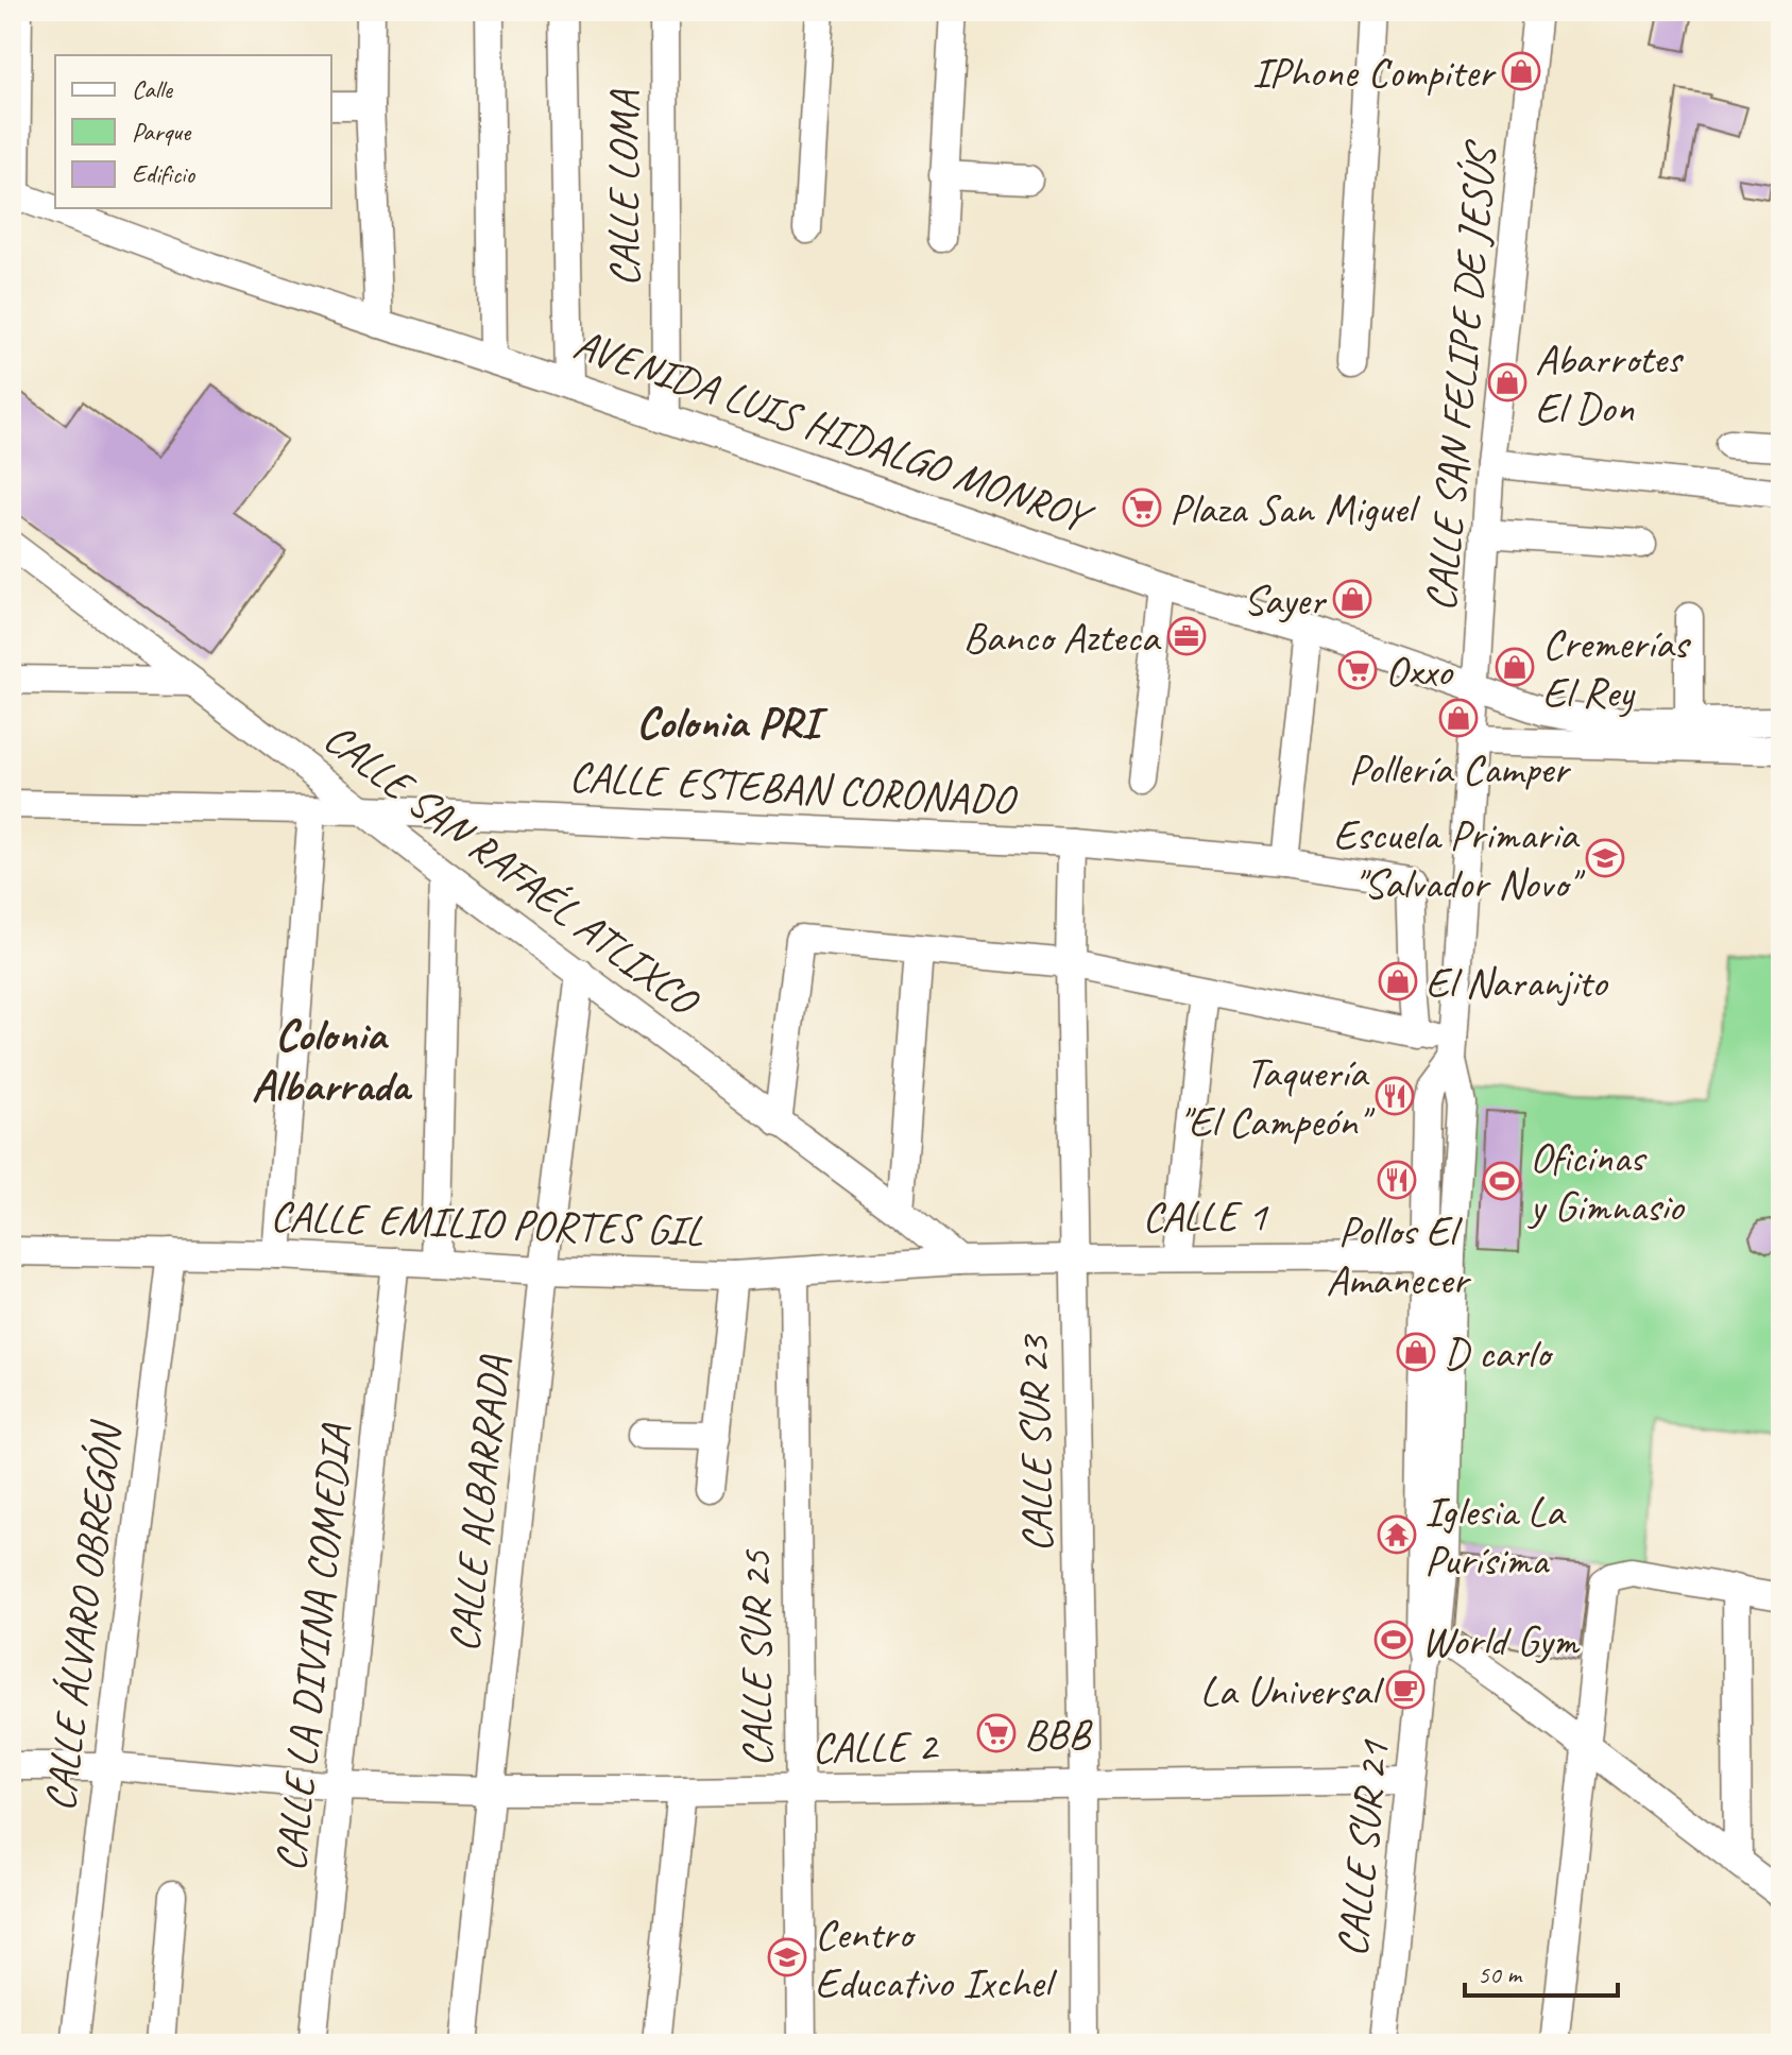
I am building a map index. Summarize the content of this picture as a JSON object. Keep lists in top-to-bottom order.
{
  "streets": {
    "street": [
      "CALLE LOMA",
      "CALLE SAN FELIPE DE JESÚS",
      "AVENIDA LUIS HIDALGO MONROY",
      "CALLE ESTEBAN CORONADO",
      "CALLE SAN RAFAÉL ATLIXCO",
      "CALLE 1",
      "CALLE EMILIO PORTES GIL",
      "CALLE SUR 23",
      "CALLE ALBARRADA",
      "CALLE ÁLVARO OBREGÓN",
      "CALLE LA DIVINA COMEDIA",
      "CALLE SUR 25",
      "CALLE 2",
      "CALLE SUR 21"
    ]
  },
  "crossings": [
    ["CALLE LOMA", "AVENIDA LUIS HIDALGO MONROY"],
    ["CALLE SAN FELIPE DE JESÚS", "AVENIDA LUIS HIDALGO MONROY"],
    ["CALLE SAN FELIPE DE JESÚS", "CALLE 1"],
    ["CALLE SAN FELIPE DE JESÚS", "CALLE SUR 21"],
    ["CALLE ESTEBAN CORONADO", "CALLE SAN RAFAÉL ATLIXCO"],
    ["CALLE ESTEBAN CORONADO", "CALLE SUR 23"],
    ["CALLE SAN RAFAÉL ATLIXCO", "CALLE 1"],
    ["CALLE SAN RAFAÉL ATLIXCO", "CALLE EMILIO PORTES GIL"],
    ["CALLE SAN RAFAÉL ATLIXCO", "CALLE ALBARRADA"],
    ["CALLE 1", "CALLE EMILIO PORTES GIL"],
    ["CALLE 1", "CALLE SUR 23"],
    ["CALLE EMILIO PORTES GIL", "CALLE ALBARRADA"],
    ["CALLE EMILIO PORTES GIL", "CALLE ÁLVARO OBREGÓN"],
    ["CALLE EMILIO PORTES GIL", "CALLE LA DIVINA COMEDIA"],
    ["CALLE EMILIO PORTES GIL", "CALLE SUR 25"],
    ["CALLE SUR 23", "CALLE 2"],
    ["CALLE ALBARRADA", "CALLE 2"],
    ["CALLE ÁLVARO OBREGÓN", "CALLE 2"],
    ["CALLE LA DIVINA COMEDIA", "CALLE 2"],
    ["CALLE SUR 25", "CALLE 2"],
    ["CALLE 2", "CALLE SUR 21"]
  ],
  "districts": ["Colonia PRI", "Colonia Albarrada"],
  "places": {
    "shop": [
      "IPhone Compiter",
      "Abarrotes El Don",
      "Sayer",
      "Cremerías El Rey",
      "Pollería Camper",
      "El Naranjito",
      "D carlo"
    ],
    "supermarket": ["Plaza San Miguel", "Oxxo", "BBB"],
    "office": ["Banco Azteca"],
    "school or university": ["Escuela Primaria \"Salvador Novo\"", "Centro Educativo Ixchel"],
    "restaurant": ["Taquería \"El Campeón\"", "Pollos El Amanecer"],
    "sports": ["Oficinas y Gimnasio", "World Gym"],
    "temple": ["Iglesia La Purísima"],
    "cafe": ["La Universal"]
  },
  "legend": ["Calle", "Parque", "Edificio"],
  "scale_bar": "50 m"
}
